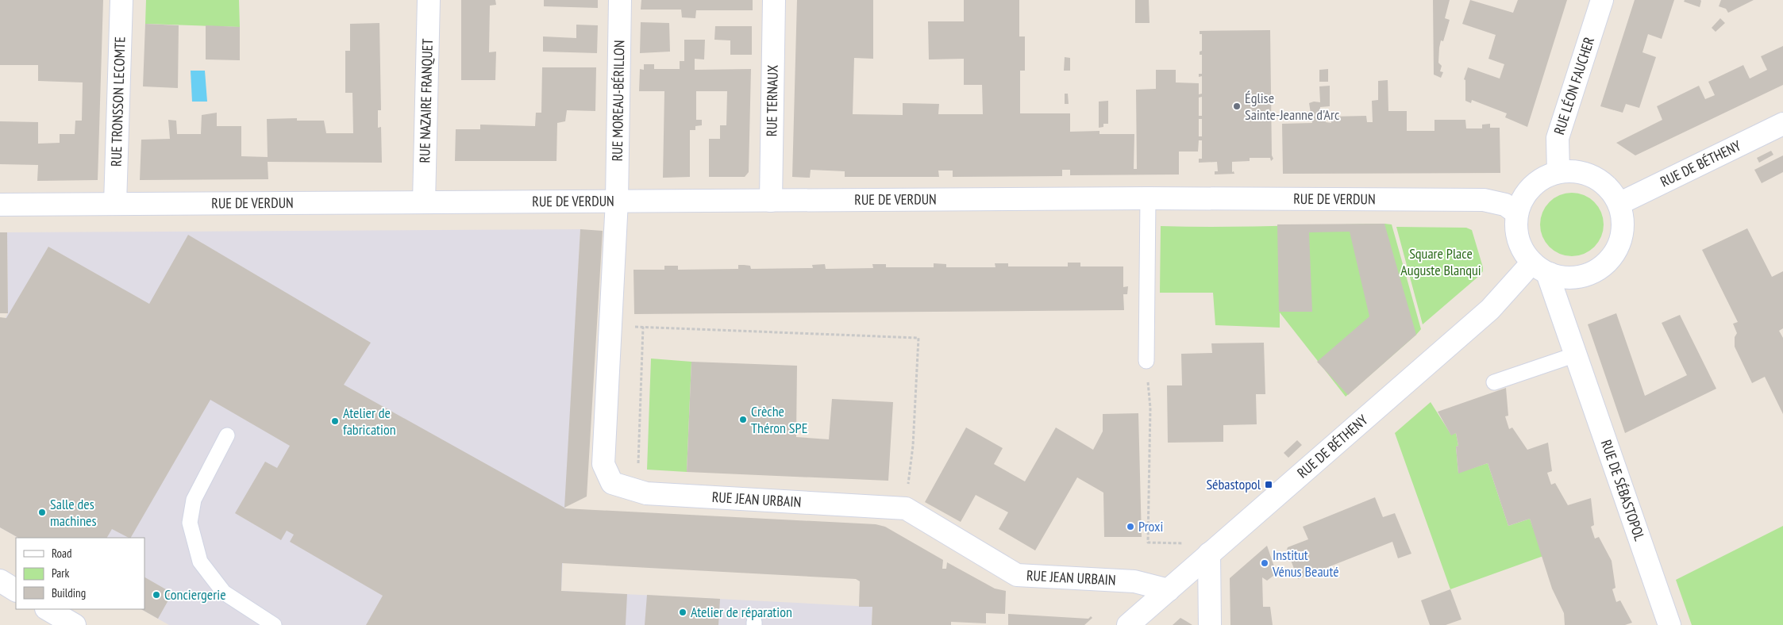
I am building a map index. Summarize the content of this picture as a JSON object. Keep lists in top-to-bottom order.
{
  "streets": {
    "street": [
      "RUE LÉON FAUCHER",
      "RUE TERNAUX",
      "RUE NAZAIRE FRANQUET",
      "RUE MOREAU-BÉRILLON",
      "RUE TRONSSON LECOMTE",
      "RUE DE BÉTHENY",
      "RUE DE VERDUN",
      "RUE DE SÉBASTOPOL",
      "RUE JEAN URBAIN"
    ]
  },
  "crossings": [
    ["RUE LÉON FAUCHER", "RUE DE BÉTHENY"],
    ["RUE LÉON FAUCHER", "RUE DE VERDUN"],
    ["RUE LÉON FAUCHER", "RUE DE SÉBASTOPOL"],
    ["RUE TERNAUX", "RUE DE VERDUN"],
    ["RUE NAZAIRE FRANQUET", "RUE DE VERDUN"],
    ["RUE MOREAU-BÉRILLON", "RUE DE VERDUN"],
    ["RUE MOREAU-BÉRILLON", "RUE JEAN URBAIN"],
    ["RUE TRONSSON LECOMTE", "RUE DE VERDUN"],
    ["RUE DE BÉTHENY", "RUE DE VERDUN"],
    ["RUE DE BÉTHENY", "RUE DE SÉBASTOPOL"],
    ["RUE DE BÉTHENY", "RUE JEAN URBAIN"],
    ["RUE DE VERDUN", "RUE DE SÉBASTOPOL"],
    ["RUE DE VERDUN", "RUE JEAN URBAIN"]
  ],
  "parks": ["Square Place Auguste Blanqui"],
  "places": {
    "other": [
      "Église Sainte-Jeanne d'Arc",
      "Crèche Théron SPE",
      "Atelier de fabrication",
      "Salle des machines",
      "Proxi",
      "Institut Vénus Beauté",
      "Conciergerie",
      "Atelier de réparation"
    ],
    "transit": ["Sébastopol"]
  },
  "legend": ["Road", "Park", "Building"]
}
